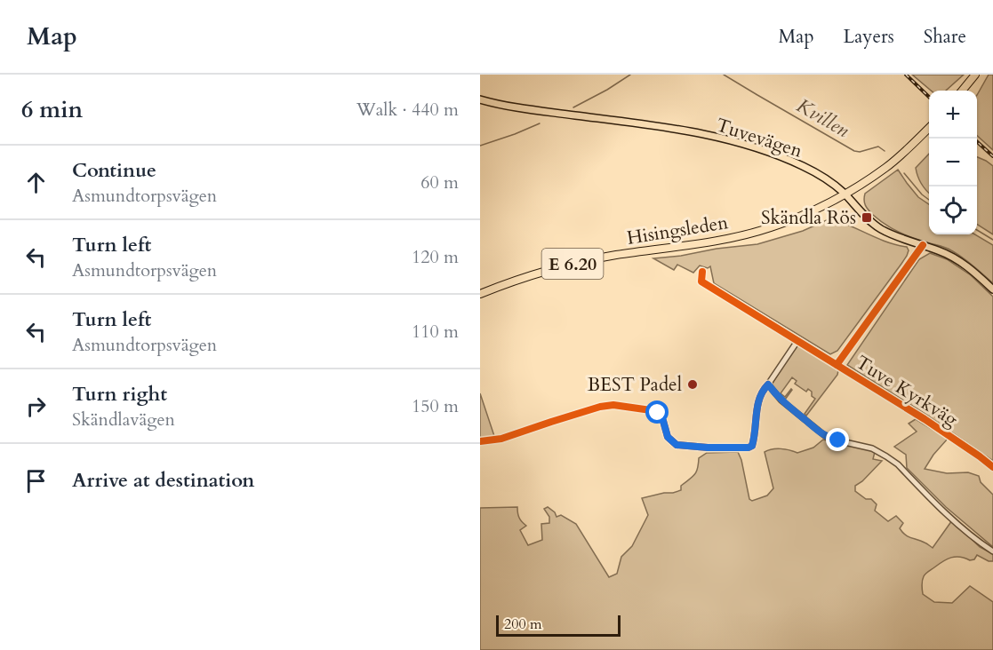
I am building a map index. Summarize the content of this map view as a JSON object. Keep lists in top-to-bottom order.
{
  "streets": {
    "highway": ["Hisingsleden", "E 6.20"],
    "main road": ["Tuvevägen"],
    "street": ["Tuve Kyrkväg"]
  },
  "crossings": [
    ["Tuvevägen", "Hisingsleden"],
    ["Tuvevägen", "E 6.20"],
    ["Hisingsleden", "E 6.20"]
  ],
  "water": ["Kvillen"],
  "places": {
    "transit": ["Skändla Rös"],
    "other": ["BEST Padel"]
  },
  "scale_bar": "200 m",
  "page": {
    "header": "Map",
    "nav": ["Map", "Layers", "Share"],
    "heading": ["6 min", "Walk · 440 m"],
    "map_buttons": ["+", "−"],
    "list": [
      ["Continue", "Asmundtorpsvägen", "60 m"],
      ["Turn left", "Asmundtorpsvägen", "120 m"],
      ["Turn left", "Asmundtorpsvägen", "110 m"],
      ["Turn right", "Skändlavägen", "150 m"],
      "Arrive at destination"
    ],
    "scale": "200 m"
  }
}
